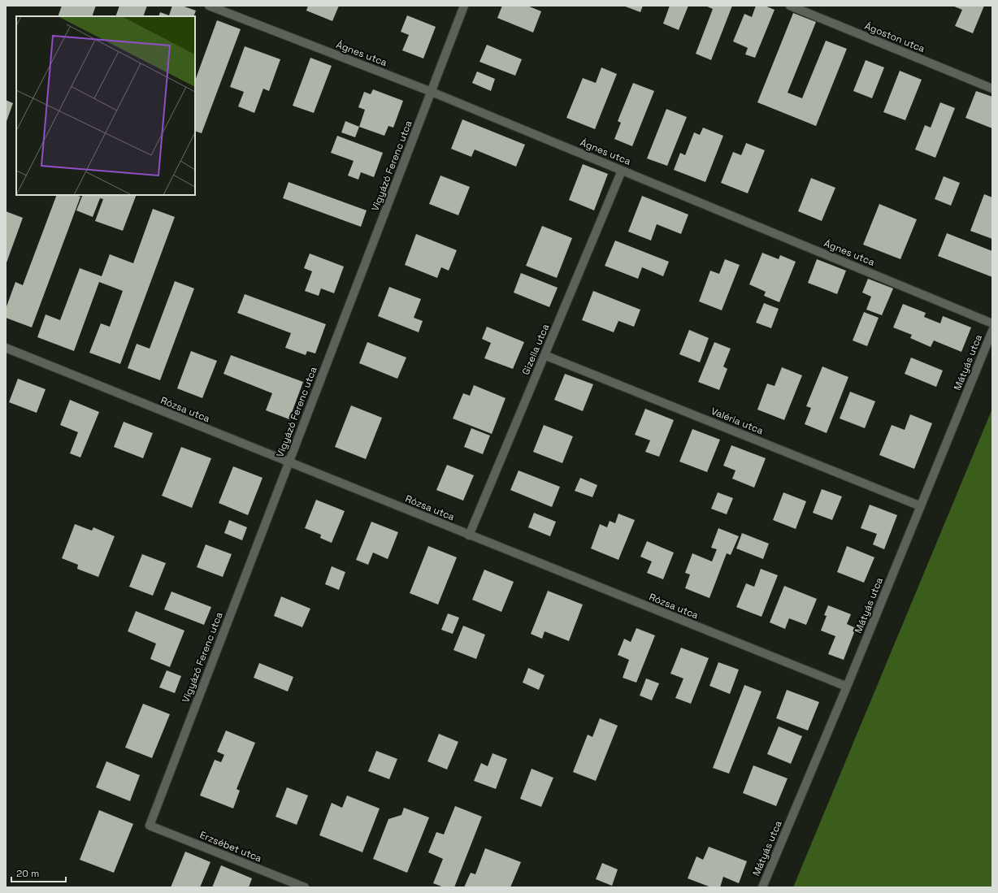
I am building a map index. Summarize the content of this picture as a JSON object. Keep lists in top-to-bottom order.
{
  "streets": {
    "street": [
      "Ágoston utca",
      "Ágnes utca",
      "Vigyázó Ferenc utca",
      "Gizella utca",
      "Mátyás utca",
      "Rózsa utca",
      "Valéria utca",
      "Erzsébet utca"
    ]
  },
  "crossings": [
    ["Ágnes utca", "Vigyázó Ferenc utca"],
    ["Ágnes utca", "Gizella utca"],
    ["Vigyázó Ferenc utca", "Rózsa utca"],
    ["Vigyázó Ferenc utca", "Erzsébet utca"],
    ["Gizella utca", "Rózsa utca"],
    ["Gizella utca", "Valéria utca"],
    ["Mátyás utca", "Rózsa utca"],
    ["Mátyás utca", "Valéria utca"]
  ],
  "scale_bar": "20 m"
}
